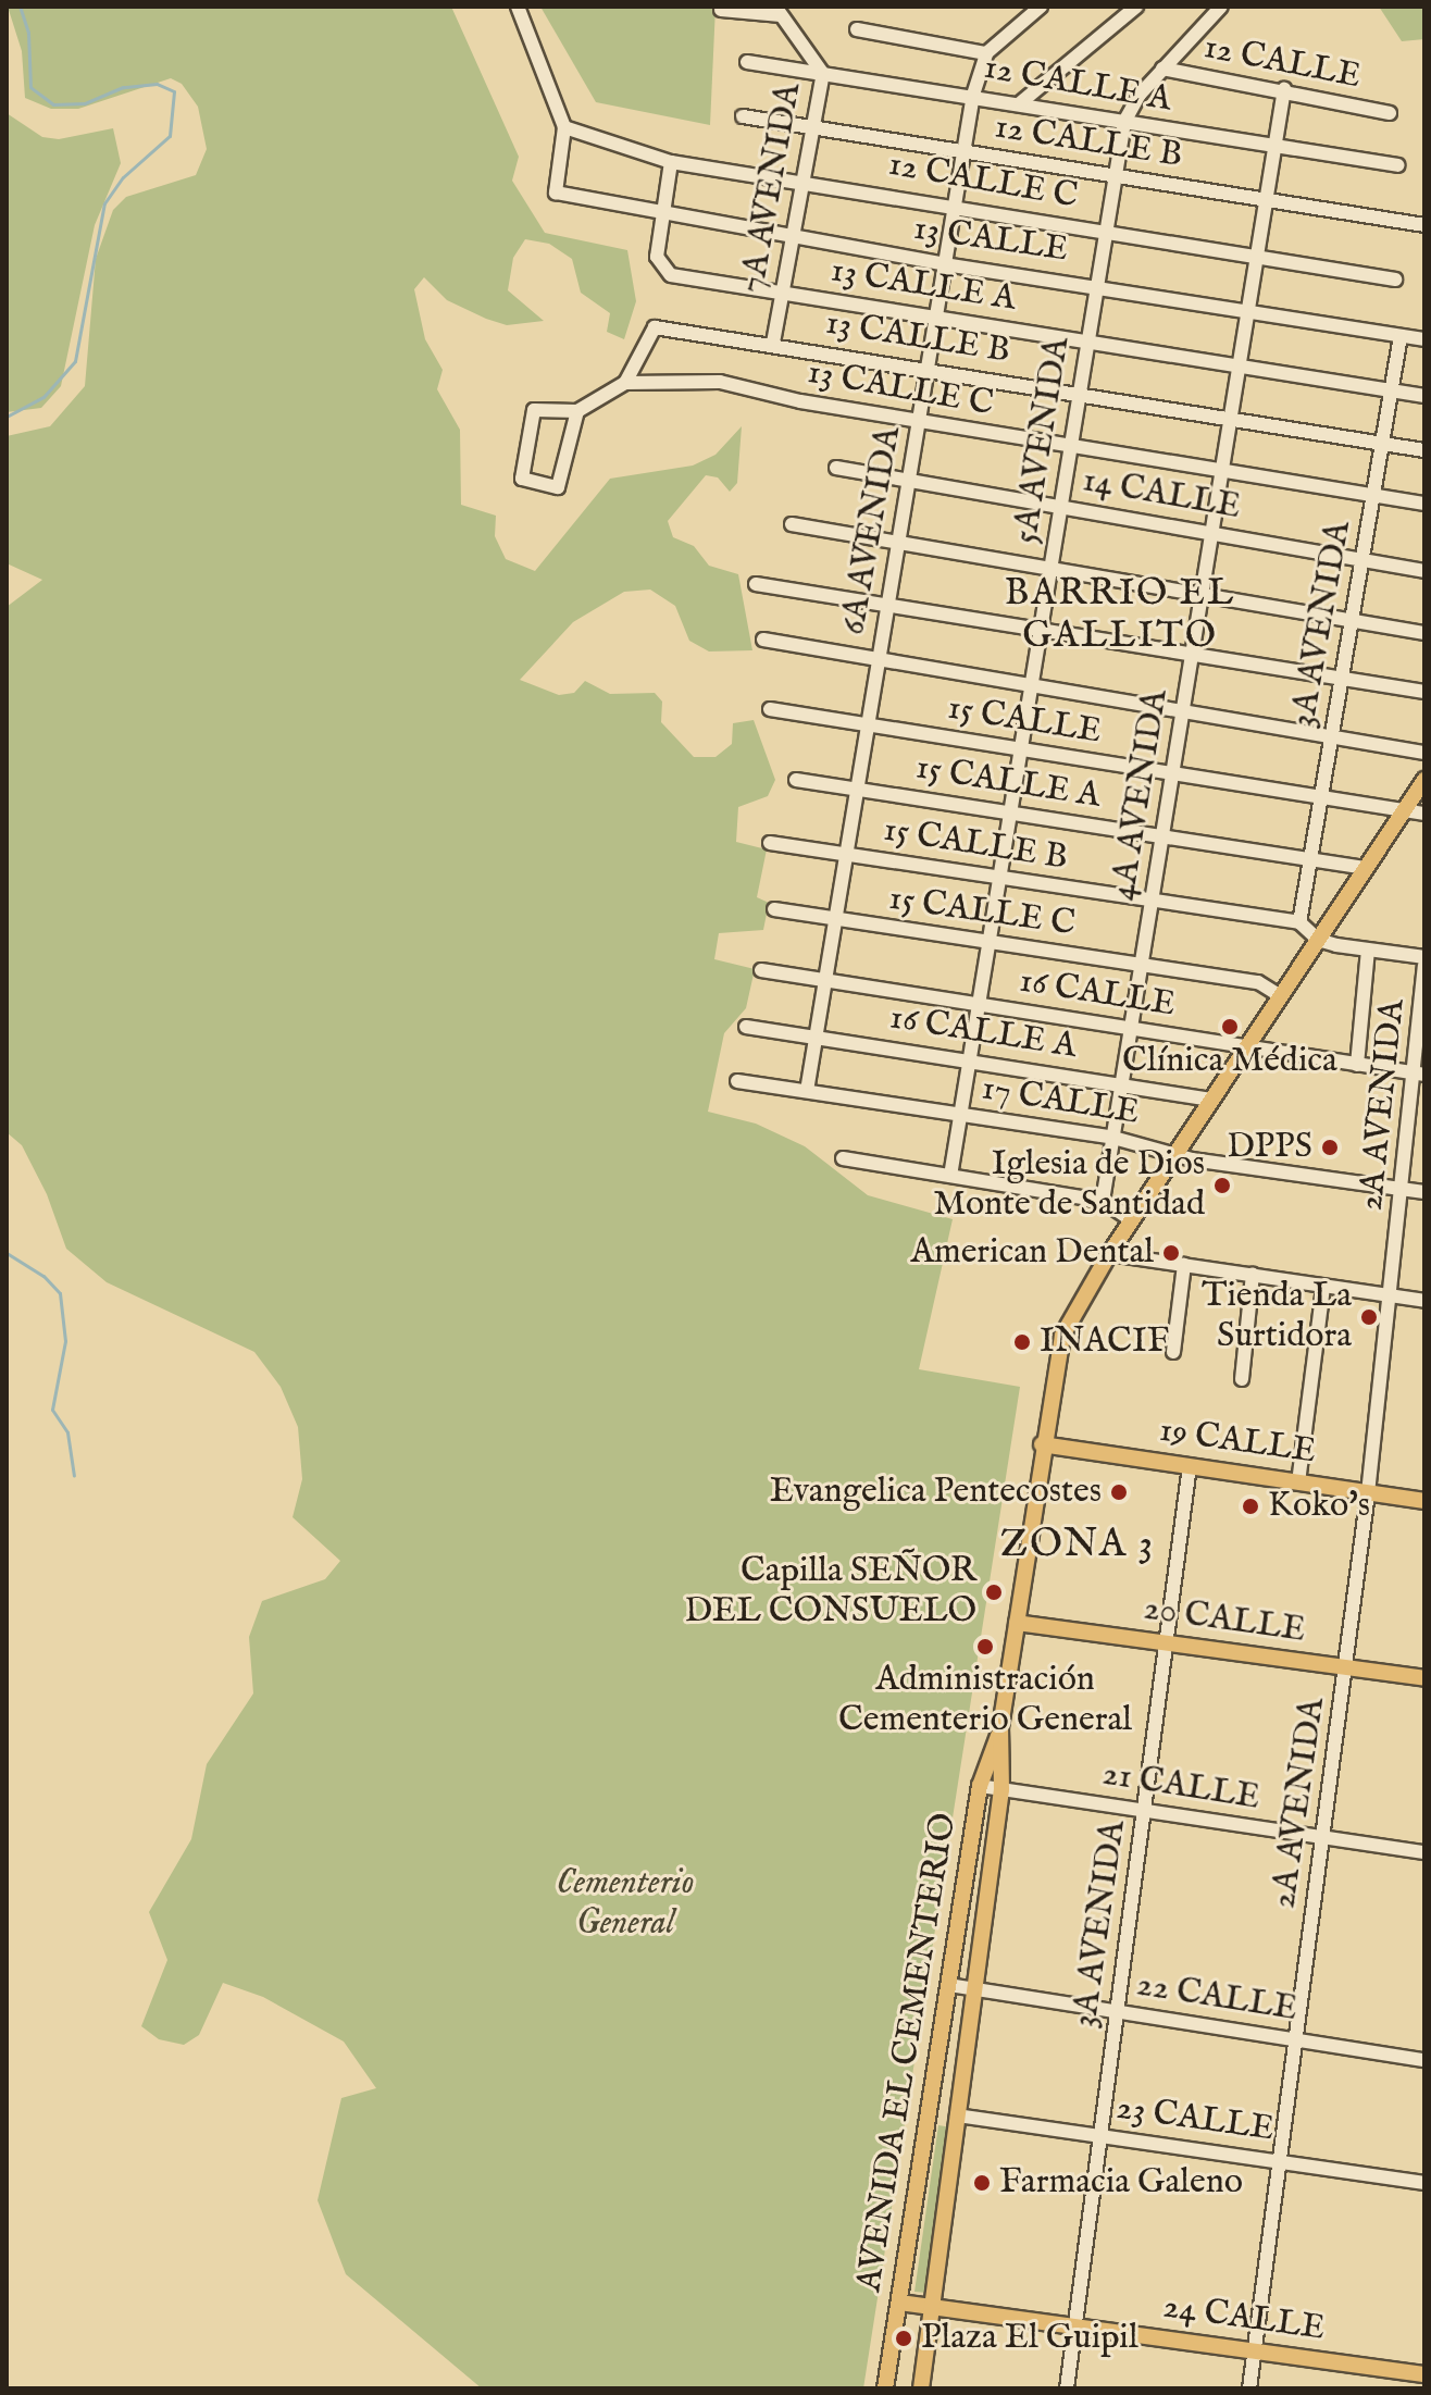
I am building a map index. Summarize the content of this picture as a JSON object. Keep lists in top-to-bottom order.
{
  "streets": {
    "main road": [
      "19 CALLE",
      "20 CALLE",
      "AVENIDA EL CEMENTERIO",
      "24 CALLE"
    ],
    "street": [
      "12 CALLE",
      "12 CALLE A",
      "12 CALLE B",
      "12 CALLE C",
      "7A AVENIDA",
      "13 CALLE",
      "13 CALLE A",
      "13 CALLE B",
      "13 CALLE C",
      "5A AVENIDA",
      "14 CALLE",
      "6A AVENIDA",
      "3A AVENIDA",
      "15 CALLE",
      "15 CALLE A",
      "4A AVENIDA",
      "15 CALLE B",
      "15 CALLE C",
      "16 CALLE",
      "16 CALLE A",
      "17 CALLE",
      "2A AVENIDA",
      "21 CALLE",
      "22 CALLE",
      "23 CALLE"
    ]
  },
  "crossings": [
    ["12 CALLE", "5A AVENIDA"],
    ["12 CALLE", "4A AVENIDA"],
    ["12 CALLE A", "7A AVENIDA"],
    ["12 CALLE A", "5A AVENIDA"],
    ["12 CALLE A", "6A AVENIDA"],
    ["12 CALLE A", "4A AVENIDA"],
    ["12 CALLE B", "7A AVENIDA"],
    ["12 CALLE B", "5A AVENIDA"],
    ["12 CALLE B", "6A AVENIDA"],
    ["12 CALLE B", "4A AVENIDA"],
    ["12 CALLE C", "7A AVENIDA"],
    ["12 CALLE C", "13 CALLE"],
    ["12 CALLE C", "5A AVENIDA"],
    ["12 CALLE C", "6A AVENIDA"],
    ["12 CALLE C", "4A AVENIDA"],
    ["7A AVENIDA", "13 CALLE"],
    ["7A AVENIDA", "13 CALLE A"],
    ["7A AVENIDA", "13 CALLE B"],
    ["13 CALLE", "13 CALLE A"],
    ["13 CALLE", "5A AVENIDA"],
    ["13 CALLE", "6A AVENIDA"],
    ["13 CALLE", "3A AVENIDA"],
    ["13 CALLE", "4A AVENIDA"],
    ["13 CALLE A", "5A AVENIDA"],
    ["13 CALLE A", "6A AVENIDA"],
    ["13 CALLE A", "3A AVENIDA"],
    ["13 CALLE A", "4A AVENIDA"],
    ["13 CALLE B", "13 CALLE C"],
    ["13 CALLE B", "5A AVENIDA"],
    ["13 CALLE B", "6A AVENIDA"],
    ["13 CALLE B", "3A AVENIDA"],
    ["13 CALLE B", "4A AVENIDA"],
    ["13 CALLE C", "5A AVENIDA"],
    ["13 CALLE C", "6A AVENIDA"],
    ["13 CALLE C", "3A AVENIDA"],
    ["13 CALLE C", "4A AVENIDA"],
    ["5A AVENIDA", "14 CALLE"],
    ["5A AVENIDA", "15 CALLE"],
    ["5A AVENIDA", "15 CALLE A"],
    ["5A AVENIDA", "15 CALLE B"],
    ["5A AVENIDA", "15 CALLE C"],
    ["5A AVENIDA", "16 CALLE"],
    ["5A AVENIDA", "16 CALLE A"],
    ["5A AVENIDA", "17 CALLE"],
    ["14 CALLE", "6A AVENIDA"],
    ["14 CALLE", "3A AVENIDA"],
    ["14 CALLE", "4A AVENIDA"],
    ["6A AVENIDA", "15 CALLE"],
    ["6A AVENIDA", "15 CALLE A"],
    ["6A AVENIDA", "15 CALLE B"],
    ["6A AVENIDA", "15 CALLE C"],
    ["6A AVENIDA", "16 CALLE"],
    ["6A AVENIDA", "16 CALLE A"],
    ["6A AVENIDA", "17 CALLE"],
    ["3A AVENIDA", "15 CALLE"],
    ["3A AVENIDA", "15 CALLE A"],
    ["3A AVENIDA", "15 CALLE B"],
    ["3A AVENIDA", "19 CALLE"],
    ["3A AVENIDA", "20 CALLE"],
    ["3A AVENIDA", "21 CALLE"],
    ["3A AVENIDA", "22 CALLE"],
    ["3A AVENIDA", "23 CALLE"],
    ["3A AVENIDA", "24 CALLE"],
    ["15 CALLE", "4A AVENIDA"],
    ["15 CALLE", "AVENIDA EL CEMENTERIO"],
    ["15 CALLE A", "4A AVENIDA"],
    ["15 CALLE A", "AVENIDA EL CEMENTERIO"],
    ["4A AVENIDA", "15 CALLE B"],
    ["4A AVENIDA", "15 CALLE C"],
    ["4A AVENIDA", "16 CALLE"],
    ["4A AVENIDA", "16 CALLE A"],
    ["4A AVENIDA", "17 CALLE"],
    ["15 CALLE C", "AVENIDA EL CEMENTERIO"],
    ["16 CALLE", "2A AVENIDA"],
    ["16 CALLE", "AVENIDA EL CEMENTERIO"],
    ["16 CALLE A", "AVENIDA EL CEMENTERIO"],
    ["17 CALLE", "2A AVENIDA"],
    ["17 CALLE", "AVENIDA EL CEMENTERIO"],
    ["2A AVENIDA", "19 CALLE"],
    ["2A AVENIDA", "20 CALLE"],
    ["2A AVENIDA", "21 CALLE"],
    ["2A AVENIDA", "22 CALLE"],
    ["2A AVENIDA", "23 CALLE"],
    ["2A AVENIDA", "24 CALLE"],
    ["19 CALLE", "AVENIDA EL CEMENTERIO"],
    ["20 CALLE", "AVENIDA EL CEMENTERIO"],
    ["21 CALLE", "AVENIDA EL CEMENTERIO"],
    ["22 CALLE", "AVENIDA EL CEMENTERIO"],
    ["AVENIDA EL CEMENTERIO", "23 CALLE"],
    ["AVENIDA EL CEMENTERIO", "24 CALLE"]
  ],
  "districts": ["BARRIO EL GALLITO", "ZONA 3"],
  "parks": ["Cementerio General"],
  "places": [
    "Clínica Médica",
    "DPPS",
    "Iglesia de Dios Monte de Santidad",
    "American Dental",
    "Tienda La Surtidora",
    "INACIF",
    "Evangelica Pentecostes",
    "Koko's",
    "Capilla SEÑOR DEL CONSUELO",
    "Administración Cementerio General",
    "Farmacia Galeno",
    "Plaza El Guipil"
  ]
}
